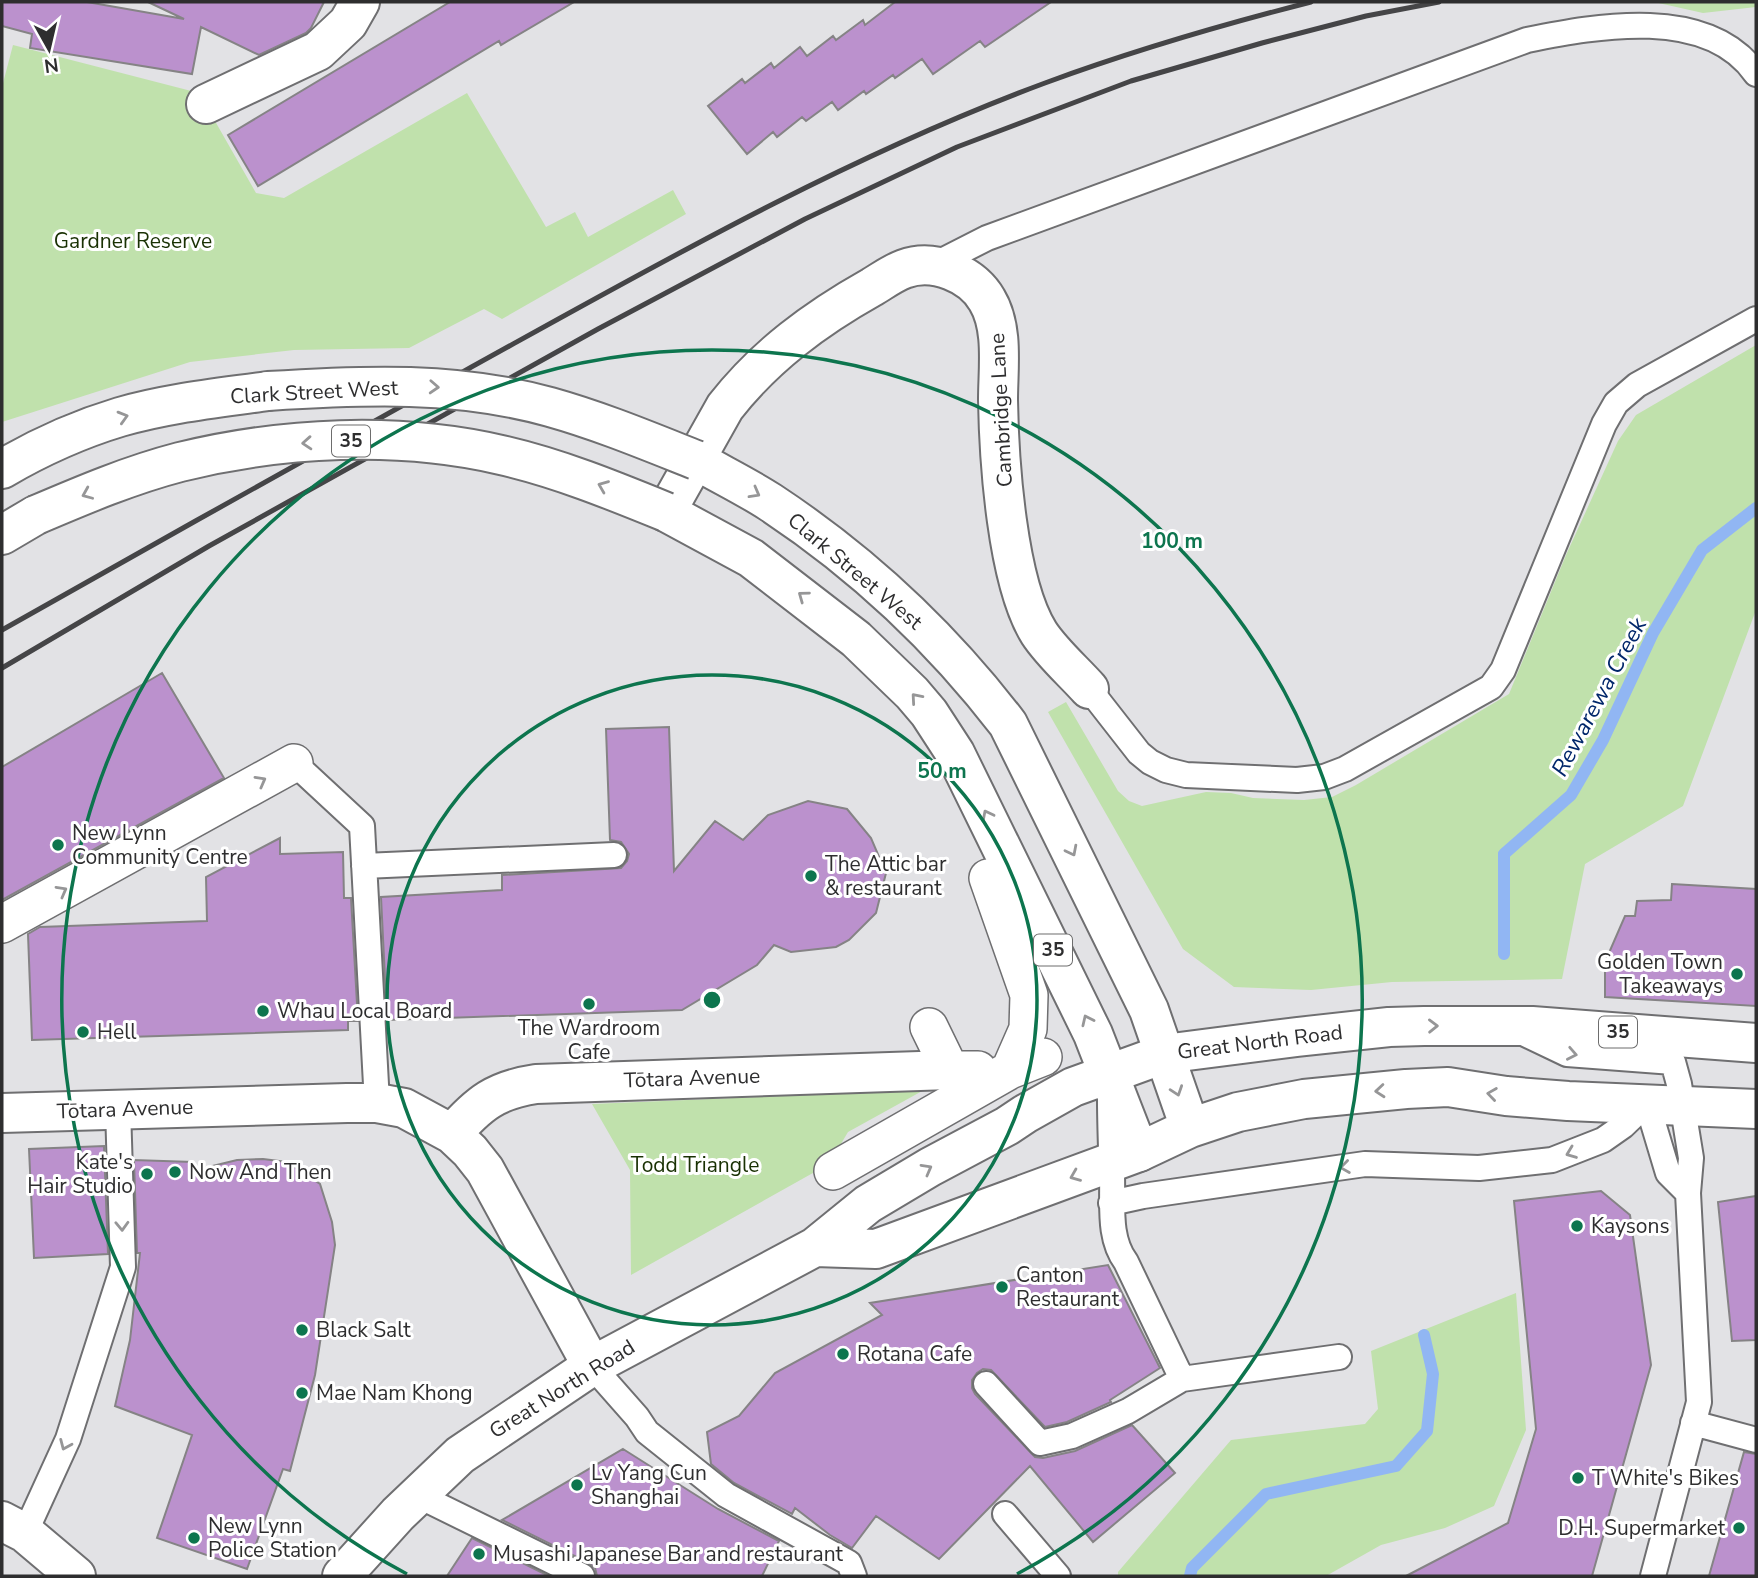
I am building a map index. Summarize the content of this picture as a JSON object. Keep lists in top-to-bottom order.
{
  "streets": {
    "main road": [
      "Clark Street West",
      "Cambridge Lane",
      "35",
      "Great North Road",
      "Tōtara Avenue"
    ]
  },
  "crossings": [
    ["Clark Street West", "Great North Road"],
    ["35", "Great North Road"],
    ["Great North Road", "Tōtara Avenue"]
  ],
  "one_way": ["Clark Street West"],
  "water": ["Rewarewa Creek"],
  "parks": ["Gardner Reserve", "Todd Triangle"],
  "places": [
    "New Lynn Community Centre",
    "The Attic bar & restaurant",
    "Golden Town Takeaways",
    "The Wardroom Cafe",
    "Whau Local Board",
    "Hell",
    "Now And Then",
    "Kate's Hair Studio",
    "Kaysons",
    "Canton Restaurant",
    "Black Salt",
    "Rotana Cafe",
    "Mae Nam Khong",
    "T White's Bikes",
    "Lv Yang Cun Shanghai",
    "D.H. Supermarket",
    "New Lynn Police Station",
    "Musashi Japanese Bar and restaurant"
  ],
  "north": "bottom",
  "rings": ["100 m", "50 m"]
}
